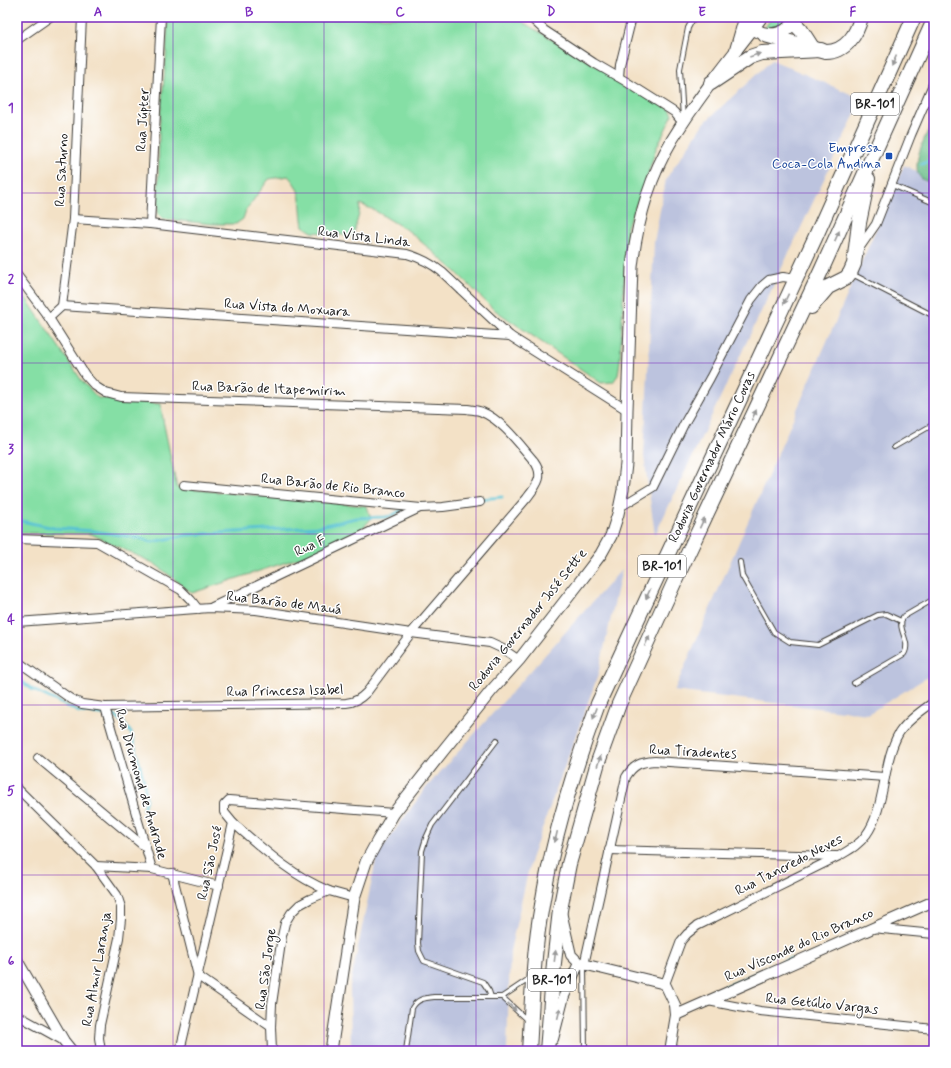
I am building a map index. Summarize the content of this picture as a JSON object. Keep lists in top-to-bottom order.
{
  "streets": {
    "highway": ["BR-101", "Rodovia Governador Mário Covas"],
    "main road": ["Rodovia Governador José Sette"],
    "street": [
      "Rua Júpter",
      "Rua Saturno",
      "Rua Vista Linda",
      "Rua Vista do Moxuara",
      "Rua Barão de Itapemirim",
      "Rua Barão de Rio Branco",
      "Rua F",
      "Rua Barão de Mauá",
      "Rua Princesa Isabel",
      "Rua Tiradentes",
      "Rua Drumond de Andrade",
      "Rua São José",
      "Rua Tancredo Neves",
      "Rua Visconde do Rio Branco",
      "Rua Almir Laranja",
      "Rua São Jorge",
      "Rua Getúlio Vargas"
    ]
  },
  "crossings": [
    ["Rua Júpter", "Rua Vista Linda"],
    ["Rua Saturno", "Rua Vista Linda"],
    ["Rua Saturno", "Rua Vista do Moxuara"],
    ["Rua Vista Linda", "Rua Vista do Moxuara"],
    ["Rua Vista Linda", "Rodovia Governador José Sette"],
    ["Rua Barão de Itapemirim", "Rua Princesa Isabel"],
    ["Rua Barão de Rio Branco", "Rua F"],
    ["Rua F", "Rua Barão de Mauá"],
    ["Rua Barão de Mauá", "Rodovia Governador José Sette"],
    ["Rua Barão de Mauá", "Rua Princesa Isabel"],
    ["Rodovia Governador José Sette", "Rua São José"],
    ["Rua Princesa Isabel", "Rua Drumond de Andrade"],
    ["Rua Tiradentes", "Rua Tancredo Neves"],
    ["Rua Visconde do Rio Branco", "Rua Getúlio Vargas"]
  ],
  "places": {
    "transit": ["Empresa Coca-Cola Andina"]
  },
  "grid": {
    "columns": [
      "A",
      "B",
      "C",
      "D",
      "E",
      "F"
    ],
    "rows": [
      "1",
      "2",
      "3",
      "4",
      "5",
      "6"
    ]
  }
}
